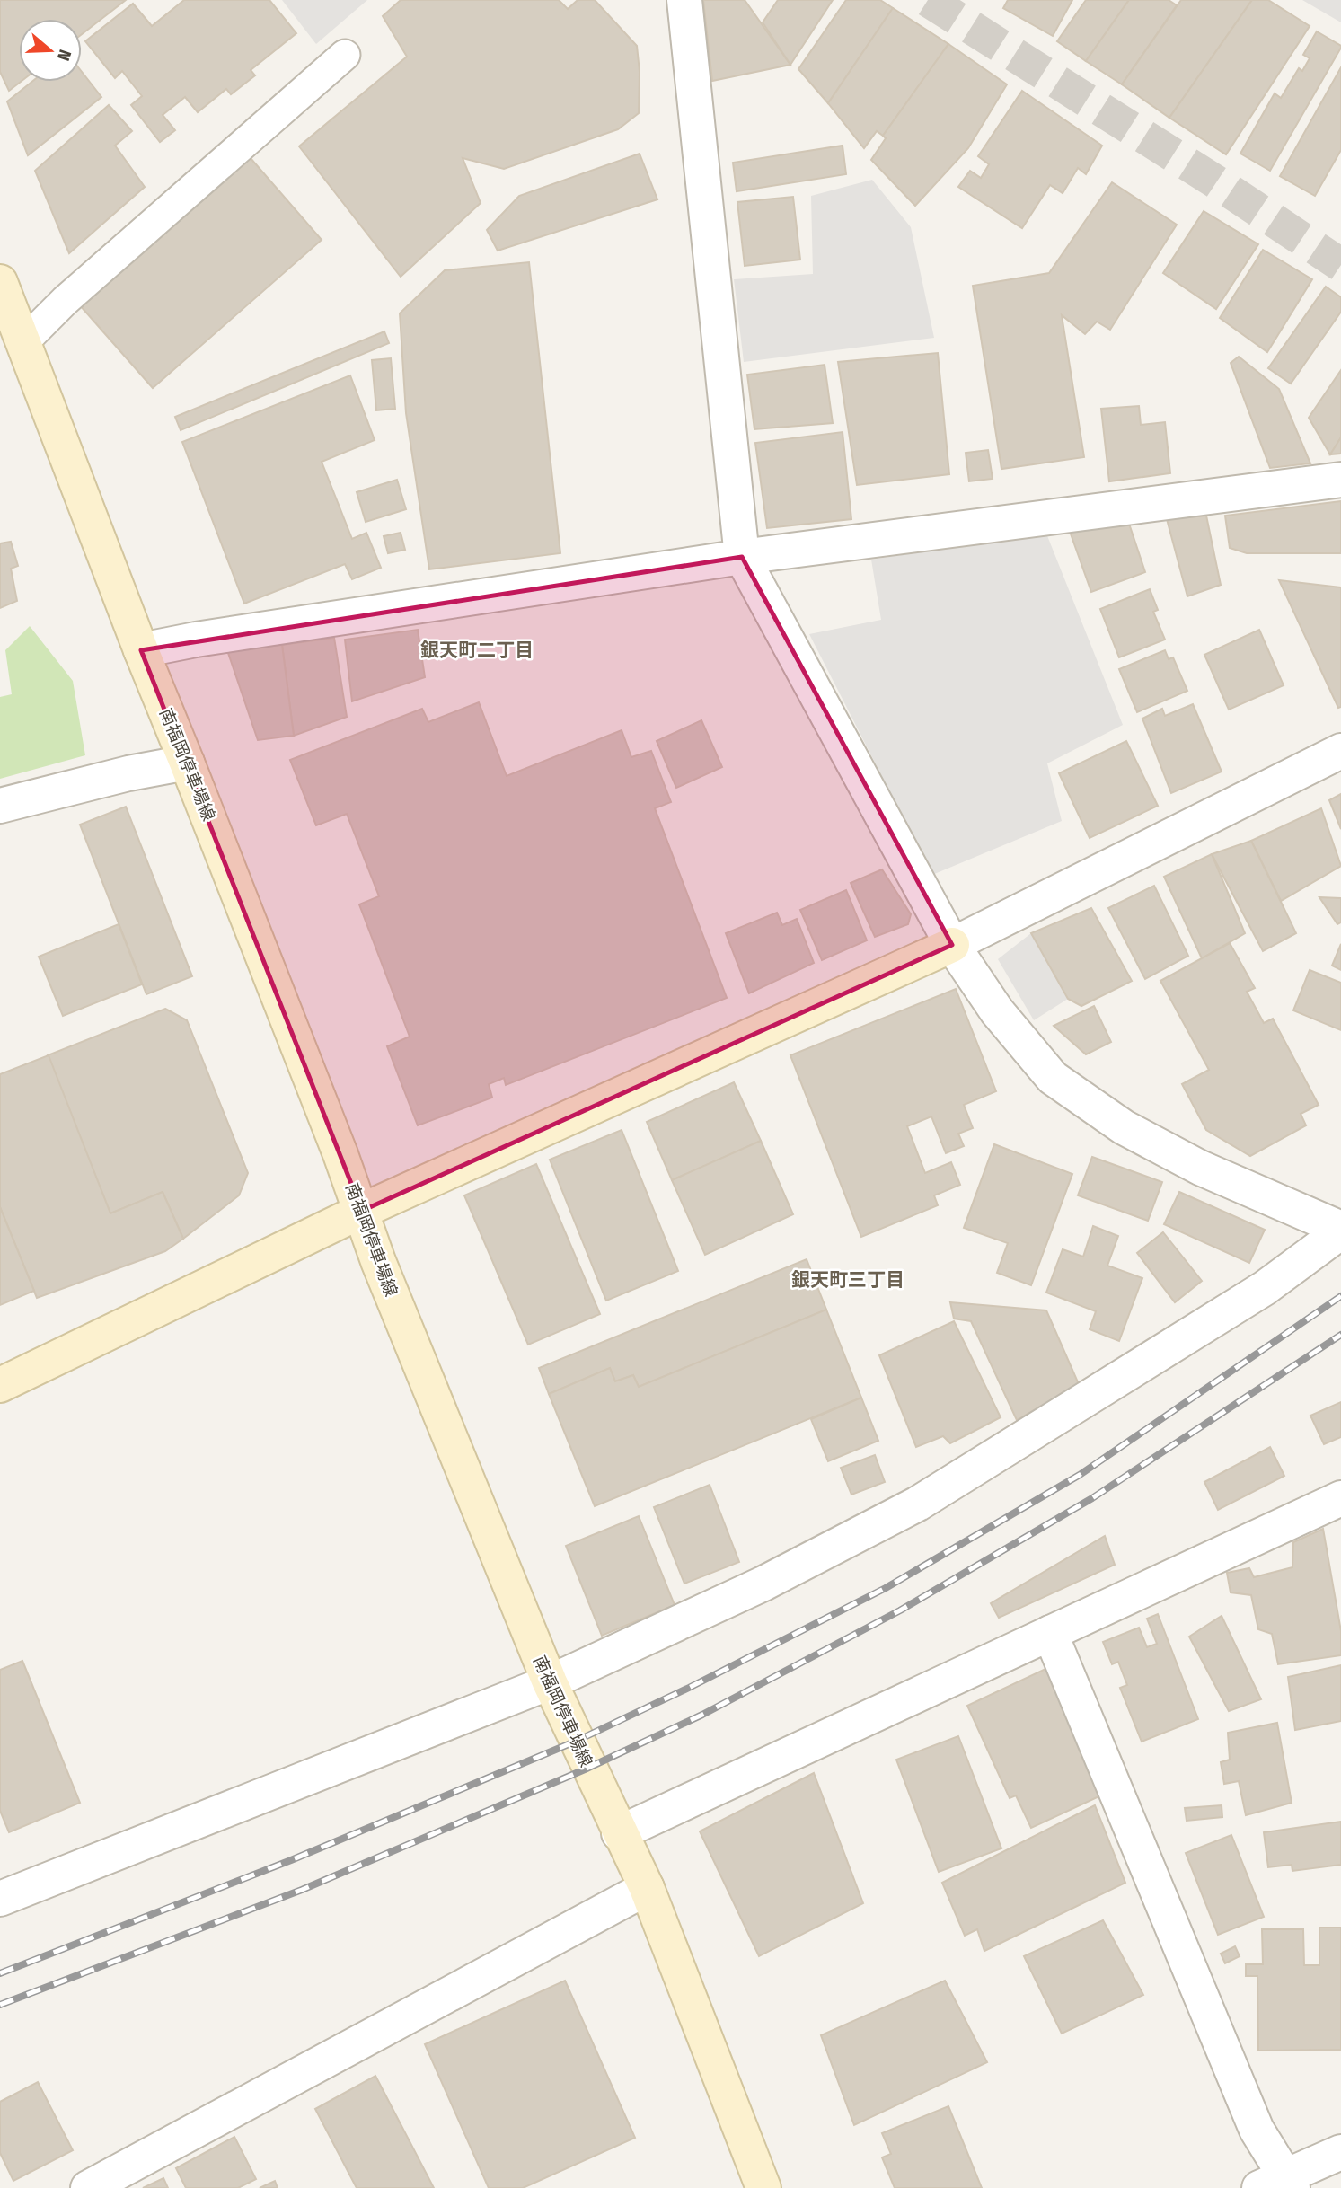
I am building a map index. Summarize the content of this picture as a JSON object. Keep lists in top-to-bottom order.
{
  "streets": {
    "main road": ["南福岡停車場線"]
  },
  "districts": ["銀天町二丁目", "銀天町三丁目"],
  "north": "right"
}
